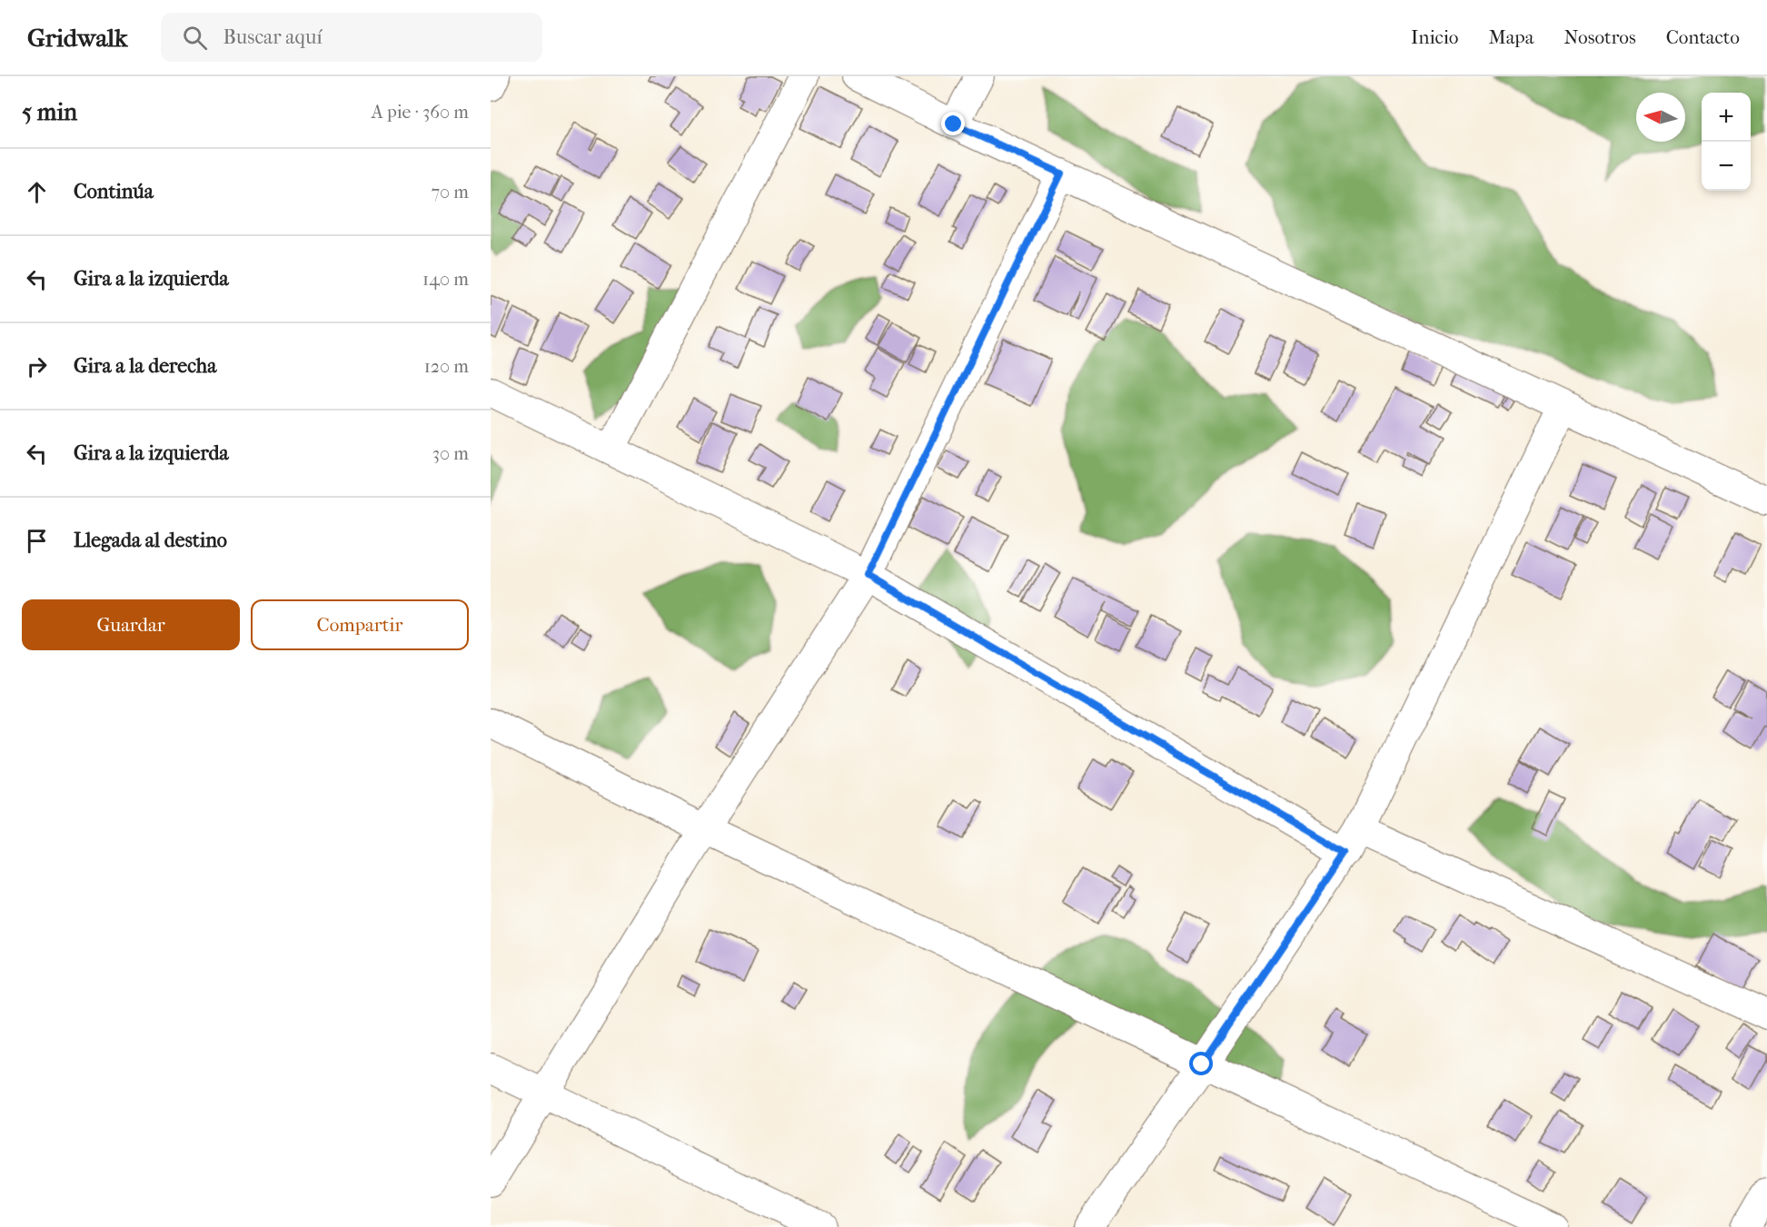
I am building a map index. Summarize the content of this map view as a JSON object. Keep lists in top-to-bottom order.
{
  "north": "left",
  "page": {
    "header": "Gridwalk",
    "search": "Buscar aquí",
    "nav": [
      "Inicio",
      "Mapa",
      "Nosotros",
      "Contacto"
    ],
    "heading": ["5 min", "A pie · 360 m"],
    "map_buttons": ["+", "−"],
    "list": [
      ["Continúa", "70 m"],
      ["Gira a la izquierda", "140 m"],
      ["Gira a la derecha", "120 m"],
      ["Gira a la izquierda", "30 m"],
      "Llegada al destino"
    ],
    "buttons": ["Guardar", "Compartir"]
  }
}
